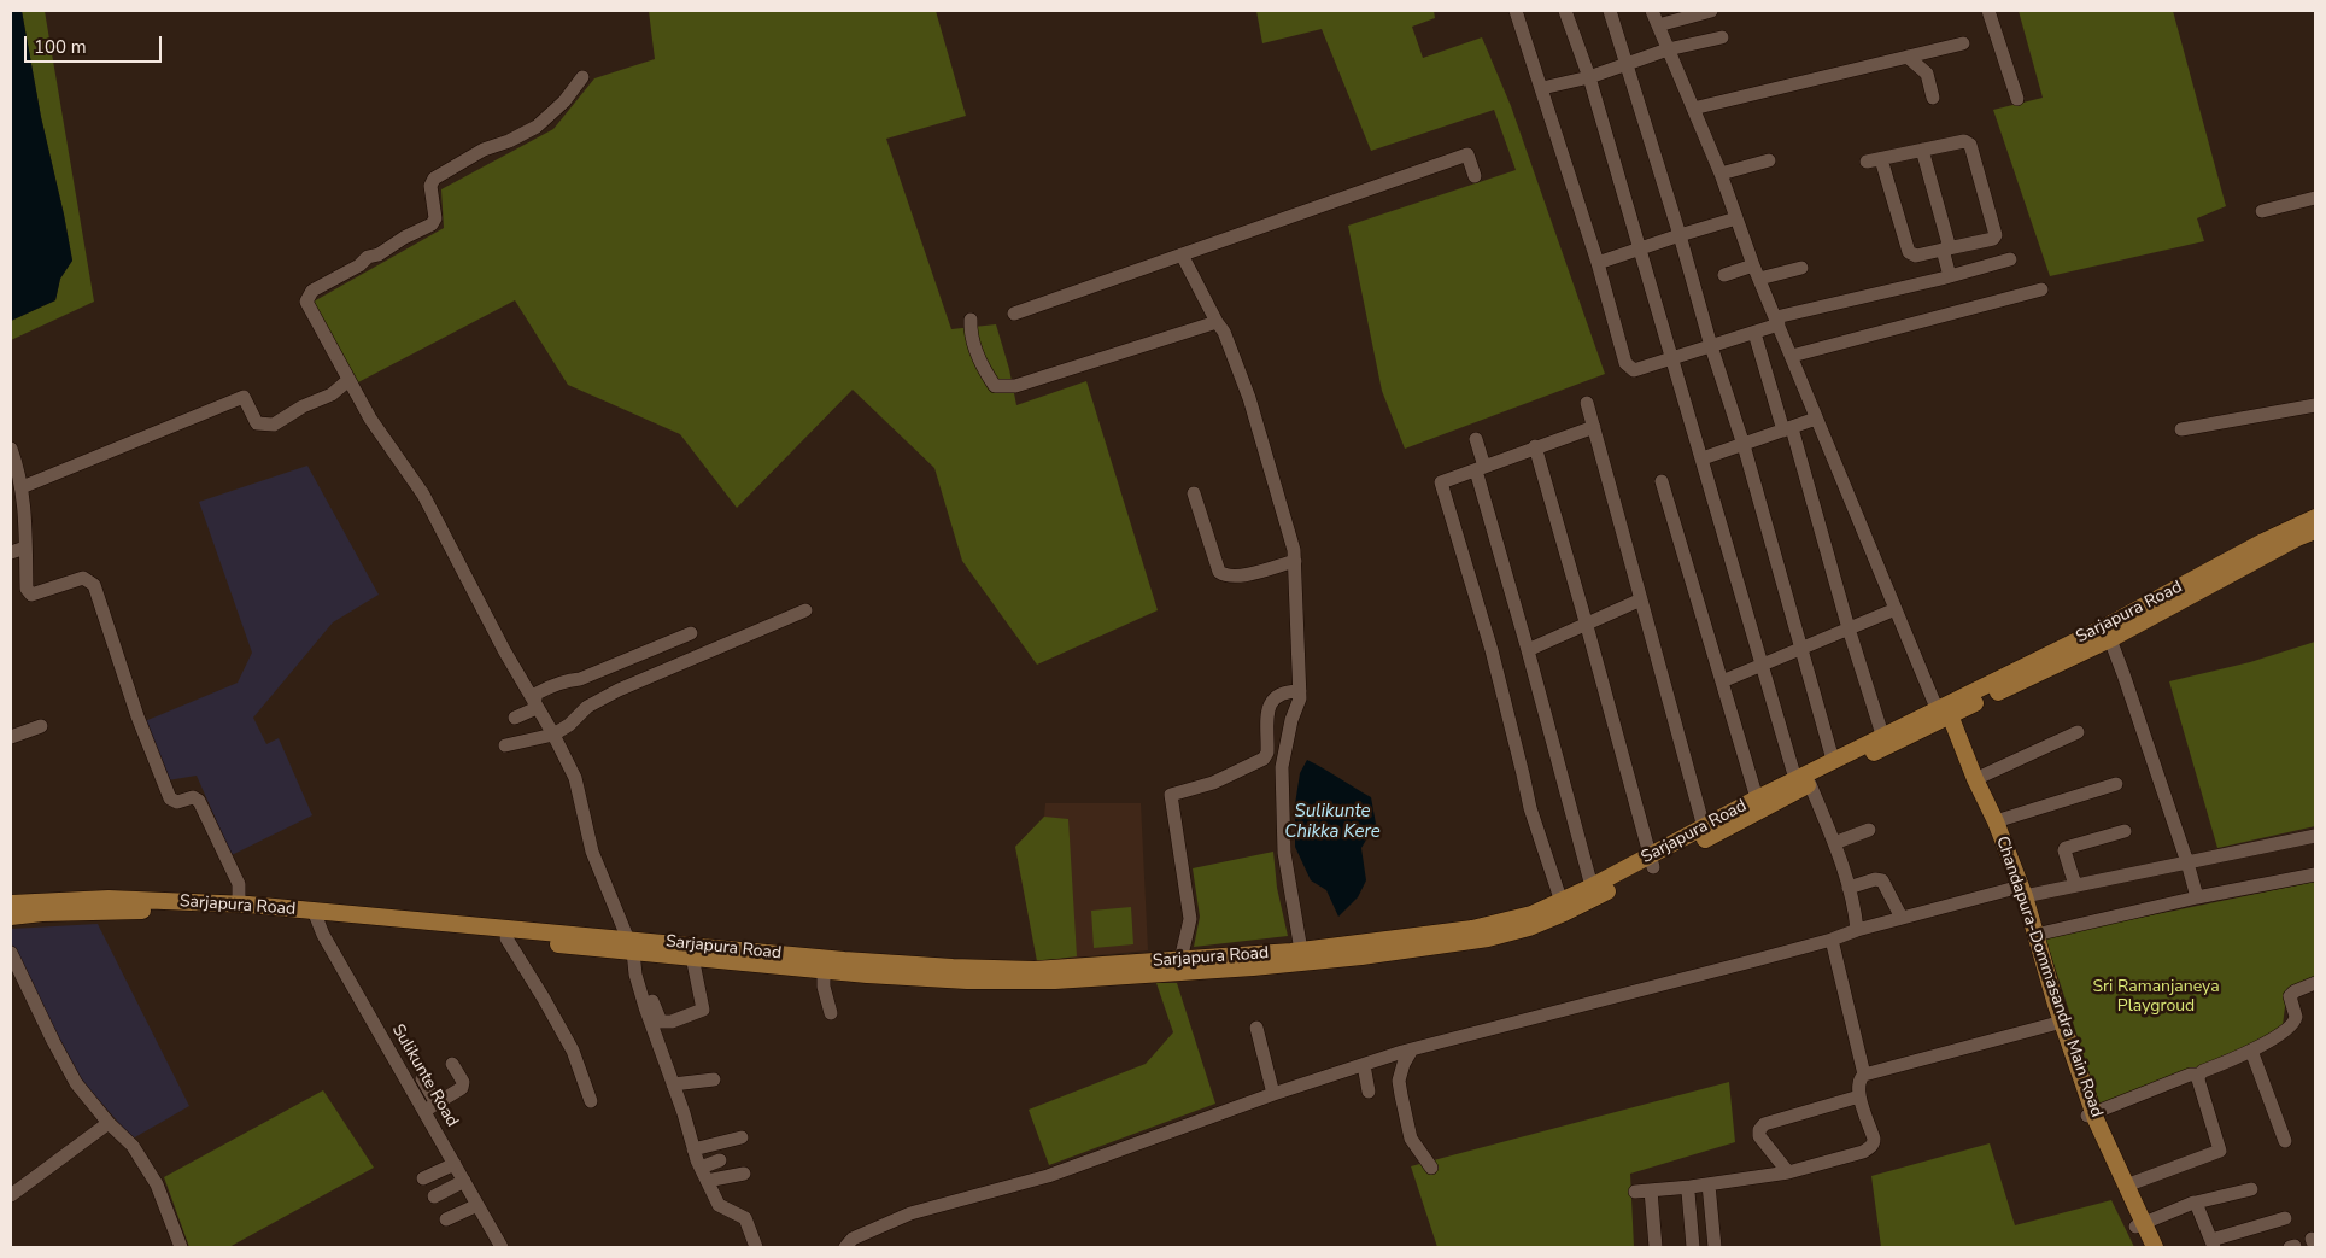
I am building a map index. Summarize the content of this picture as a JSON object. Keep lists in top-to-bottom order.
{
  "streets": {
    "main road": ["Sarjapura Road", "Chandapura-Dommasandra Main Road"],
    "street": ["Sulikunte Road"]
  },
  "crossings": [
    ["Sarjapura Road", "Chandapura-Dommasandra Main Road"],
    ["Sarjapura Road", "Sulikunte Road"]
  ],
  "water": ["Sulikunte Chikka Kere"],
  "parks": ["Sri Ramanjaneya Playgroud"],
  "scale_bar": "100 m"
}
